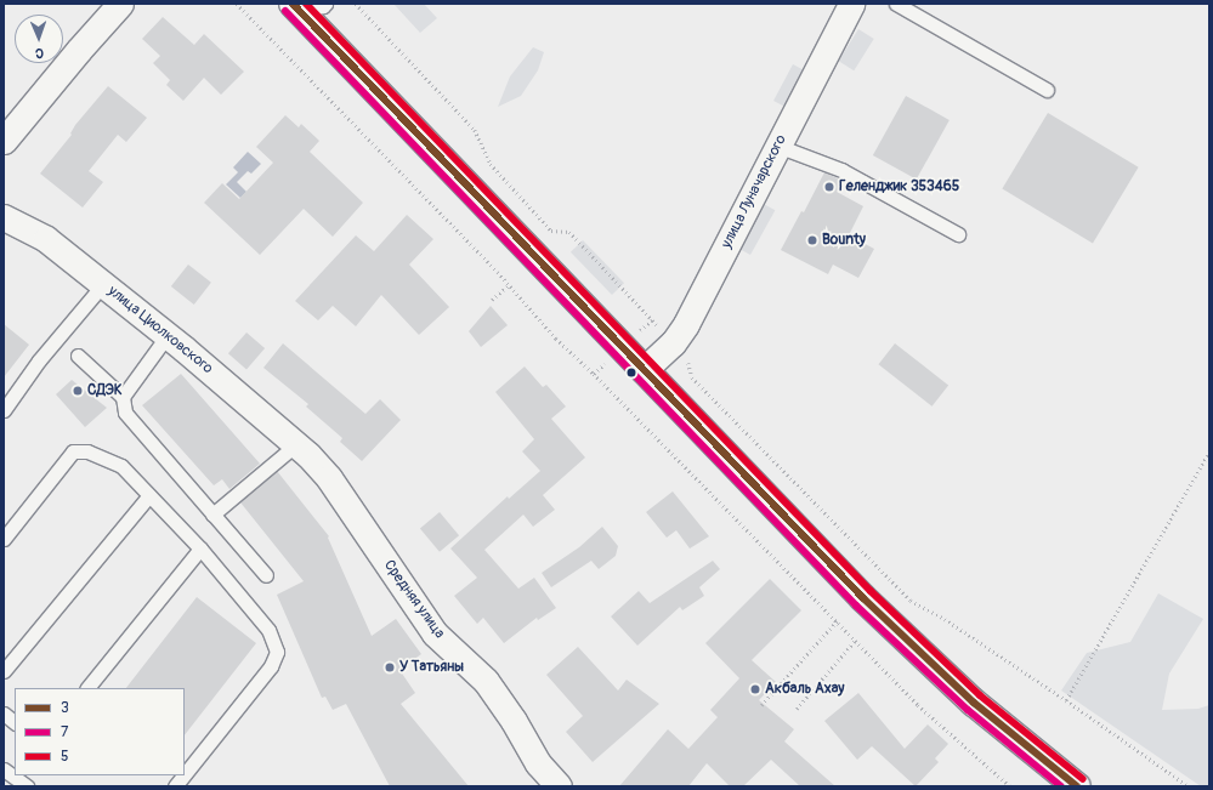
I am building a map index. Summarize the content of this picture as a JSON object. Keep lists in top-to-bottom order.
{
  "streets": {
    "street": ["улица Луначарского", "улица Циолковского", "Средняя улица"]
  },
  "crossings": [
    ["улица Циолковского", "Средняя улица"]
  ],
  "places": [
    "Геленджик 353465",
    "Bounty",
    "СДЭК",
    "У Татьяны",
    "Акбаль Ахау"
  ],
  "lines": ["transit line 3", "transit line 5", "transit line 7"],
  "legend": ["3", "7", "5"],
  "north": "bottom"
}
